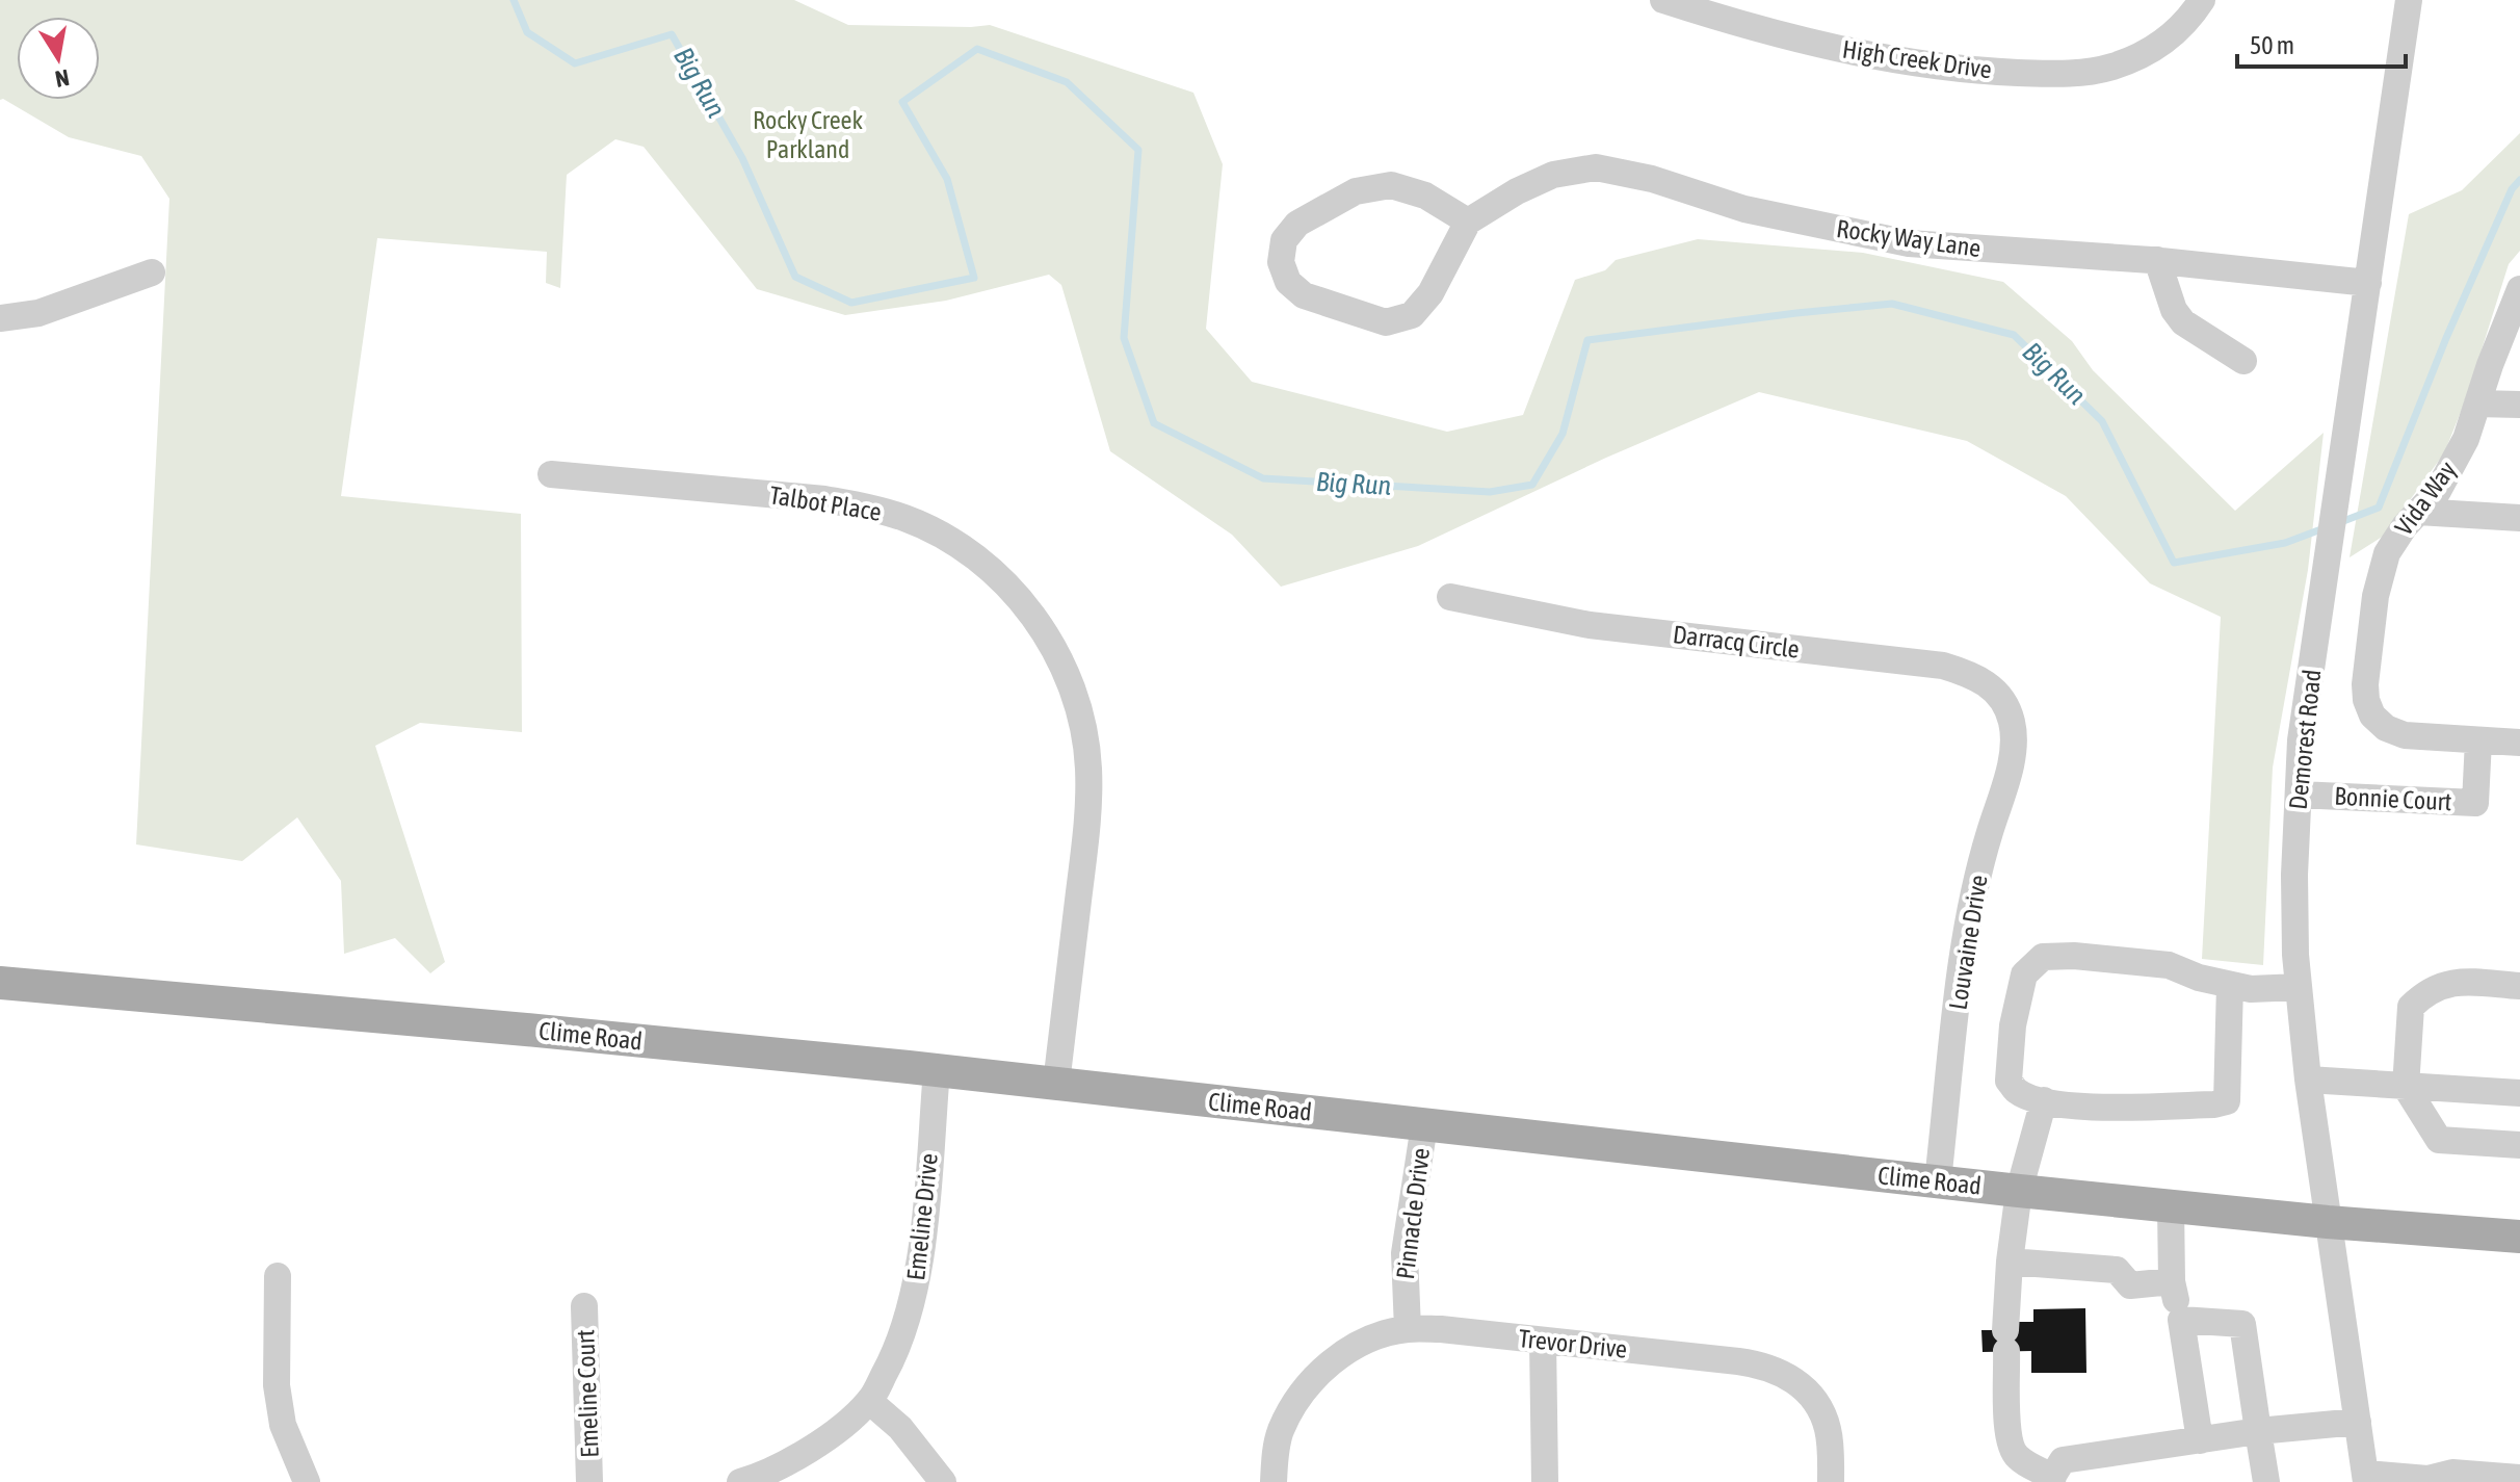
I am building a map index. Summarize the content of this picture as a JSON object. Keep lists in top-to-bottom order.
{
  "streets": {
    "main road": ["Clime Road"],
    "street": [
      "High Creek Drive",
      "Rocky Way Lane",
      "Vida Way",
      "Talbot Place",
      "Darracq Circle",
      "Demorest Road",
      "Bonnie Court",
      "Louvaine Drive",
      "Pinnacle Drive",
      "Emeline Drive",
      "Trevor Drive",
      "Emeline Court"
    ]
  },
  "crossings": [
    ["Rocky Way Lane", "Demorest Road"],
    ["Vida Way", "Bonnie Court"],
    ["Talbot Place", "Clime Road"],
    ["Darracq Circle", "Louvaine Drive"],
    ["Demorest Road", "Bonnie Court"],
    ["Demorest Road", "Clime Road"],
    ["Louvaine Drive", "Clime Road"],
    ["Clime Road", "Pinnacle Drive"],
    ["Clime Road", "Emeline Drive"],
    ["Pinnacle Drive", "Trevor Drive"]
  ],
  "water": ["Big Run"],
  "parks": ["Rocky Creek Parkland"],
  "scale_bar": "50 m",
  "north": "bottom"
}
